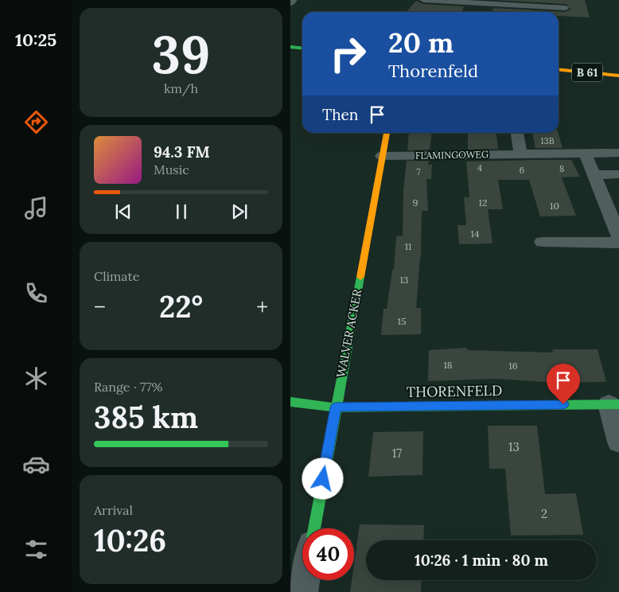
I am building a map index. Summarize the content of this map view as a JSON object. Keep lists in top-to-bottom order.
{
  "streets": {
    "street": [
      "B 61",
      "FLAMINGOWEG",
      "WALVER ACKER",
      "THORENFELD"
    ]
  },
  "crossings": [
    ["FLAMINGOWEG", "WALVER ACKER"],
    ["WALVER ACKER", "THORENFELD"]
  ],
  "house_numbers": [
    "13B",
    "4",
    "8",
    "6",
    "7",
    "9",
    "12",
    "10",
    "14",
    "11",
    "13",
    "15",
    "18",
    "16",
    "13",
    "17",
    "2"
  ],
  "page": {
    "tabs": "10:25",
    "tile": [
      ["39", "km/h"],
      "Climate",
      ["Range · 77%", "385 km"],
      ["Arrival", "10:26"]
    ],
    "turn": ["20 m", "Thorenfeld"],
    "then": "Then",
    "song": ["94.3 FM", "Music"],
    "heat": ["−", "22°", "+"],
    "limit": "40",
    "trip": "10:26 · 1 min · 80 m"
  }
}
